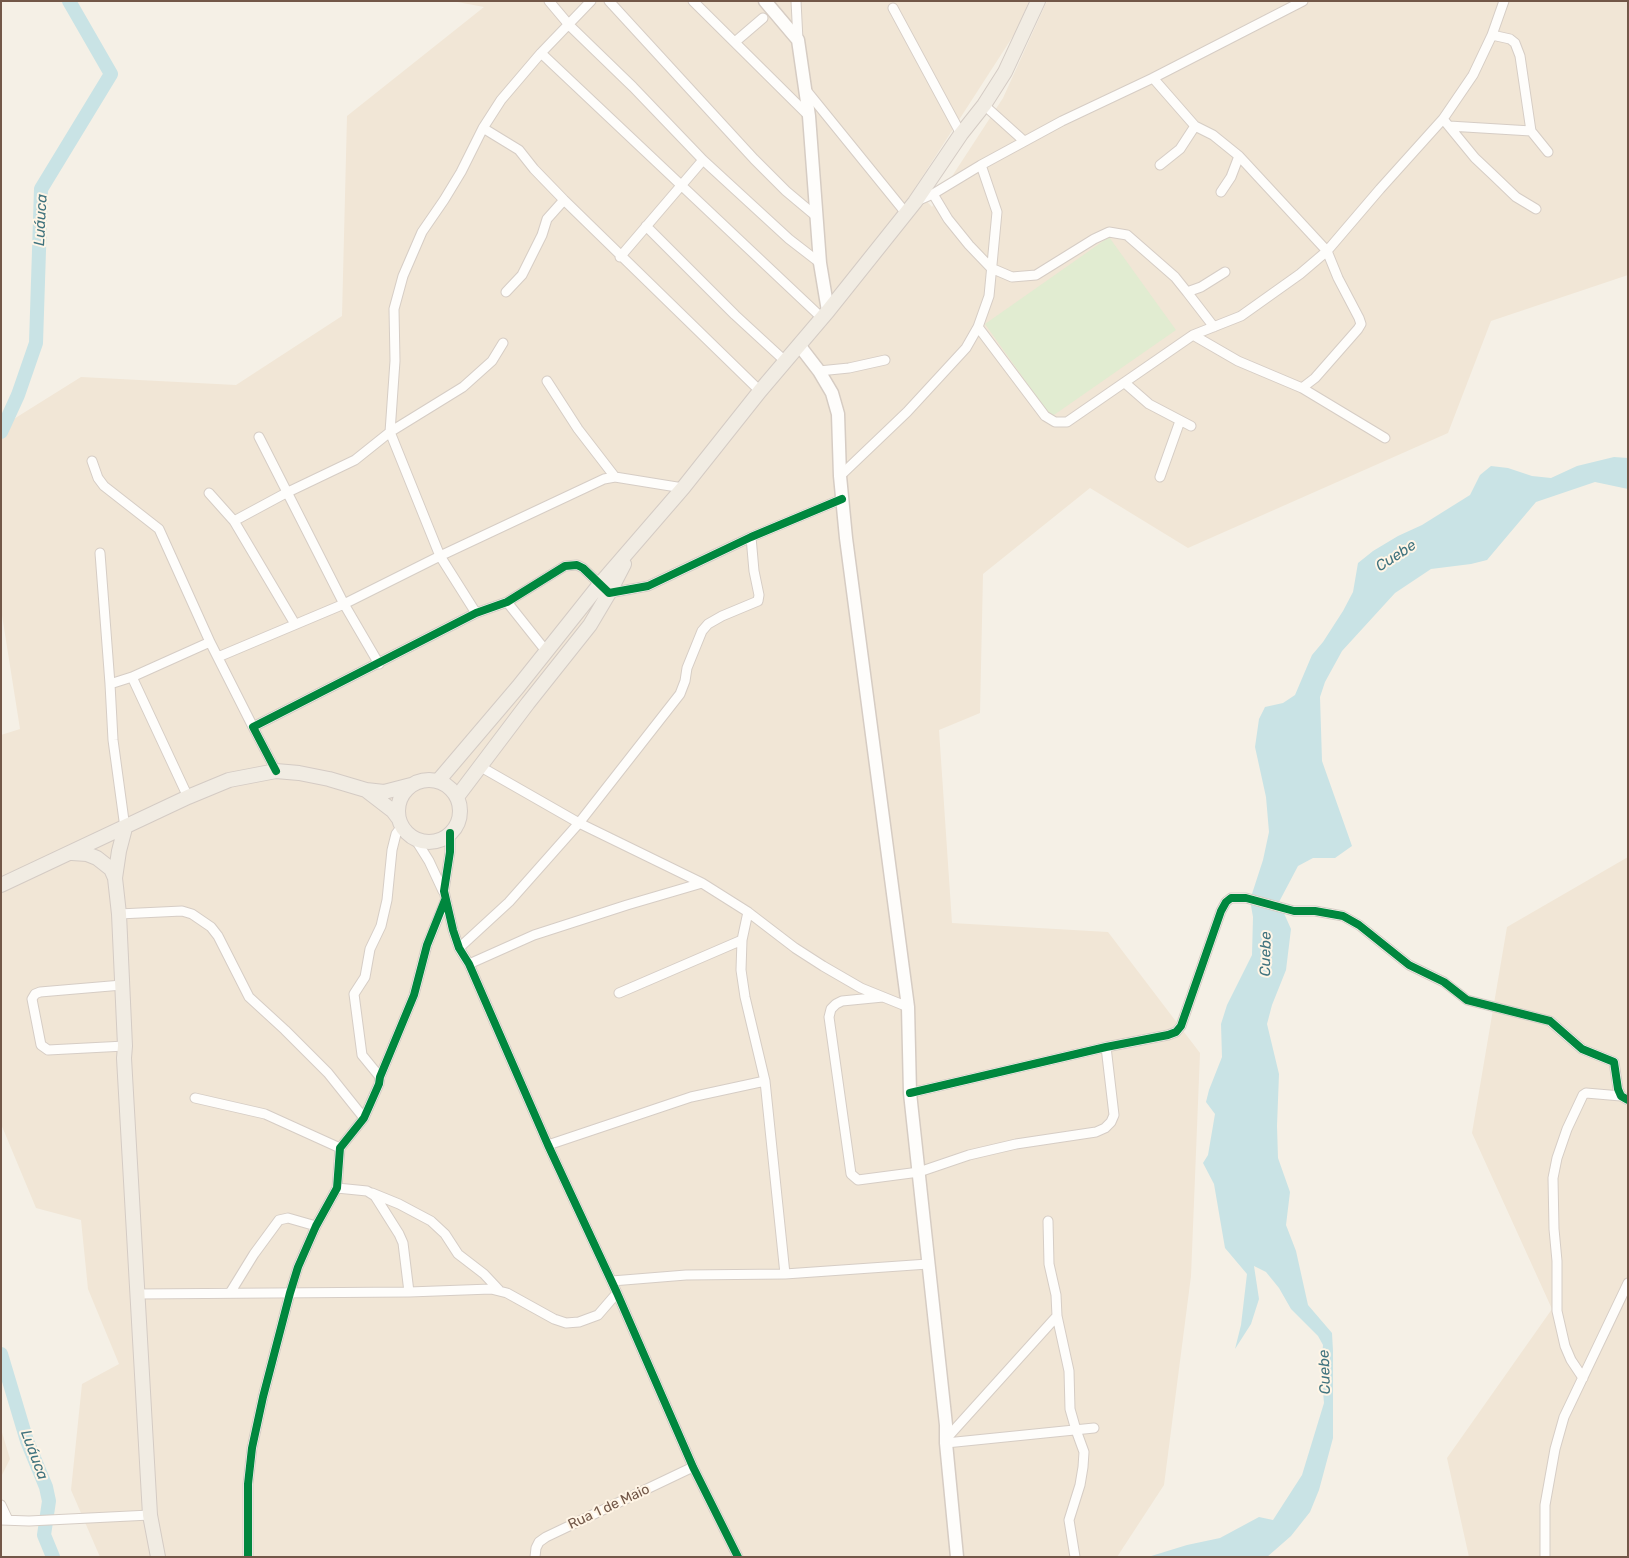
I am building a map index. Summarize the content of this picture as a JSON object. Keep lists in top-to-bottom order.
{
  "streets": {
    "street": ["Rua 1 de Maio"]
  },
  "water": ["Luáuca", "Cuebe"]
}
